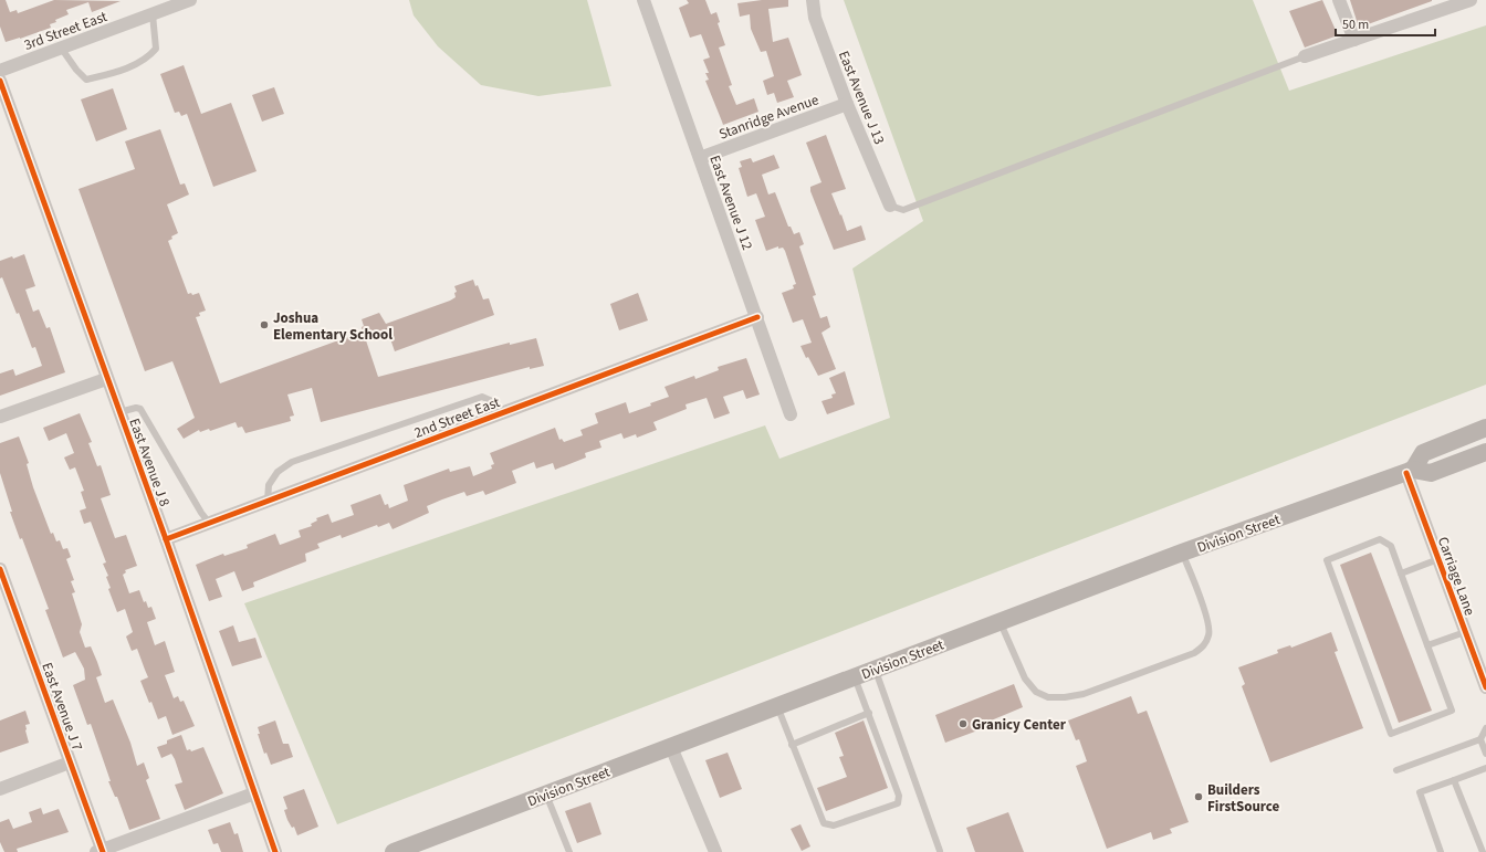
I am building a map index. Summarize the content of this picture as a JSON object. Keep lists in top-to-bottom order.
{
  "streets": {
    "main road": ["Division Street"],
    "street": [
      "3rd Street East",
      "East Avenue J 13",
      "Stanridge Avenue",
      "East Avenue J 12",
      "2nd Street East",
      "East Avenue J 8",
      "Carriage Lane",
      "East Avenue J 7"
    ]
  },
  "crossings": [
    ["East Avenue J 13", "Stanridge Avenue"],
    ["Stanridge Avenue", "East Avenue J 12"],
    ["East Avenue J 12", "2nd Street East"],
    ["2nd Street East", "East Avenue J 8"],
    ["Division Street", "Carriage Lane"]
  ],
  "places": ["Joshua Elementary School", "Granicy Center", "Builders FirstSource"],
  "scale_bar": "50 m"
}
